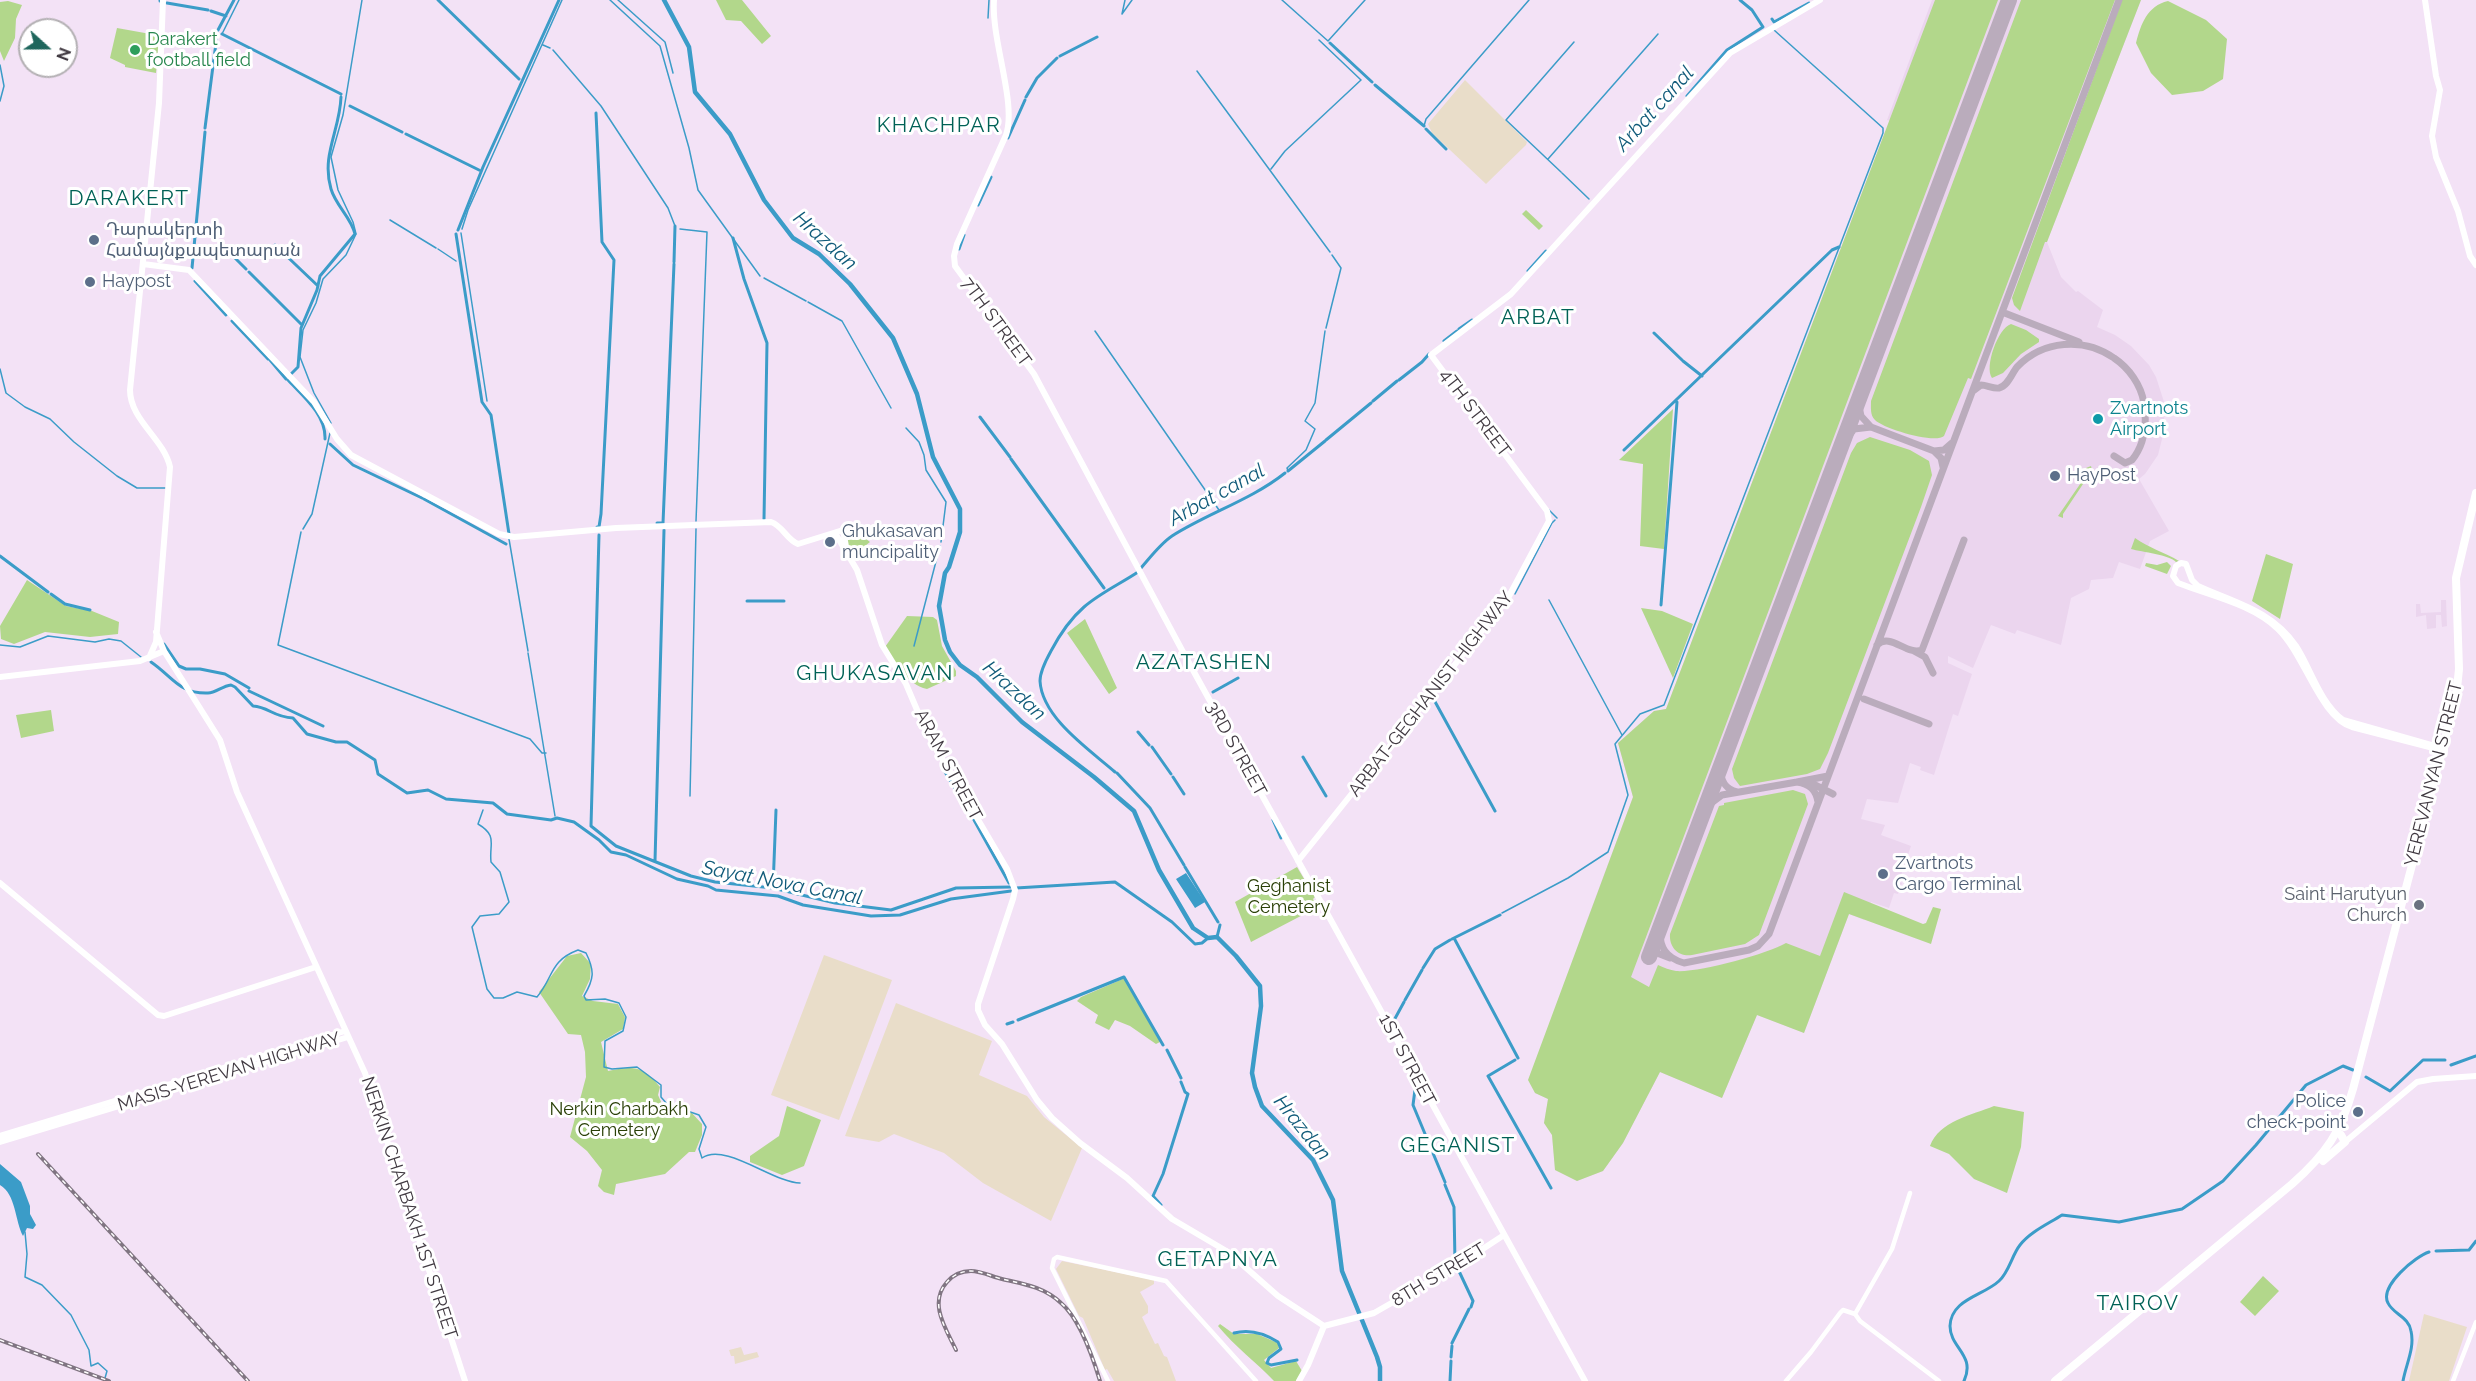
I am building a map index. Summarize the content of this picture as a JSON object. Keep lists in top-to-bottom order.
{
  "streets": {
    "highway": ["YEREVANYAN STREET"],
    "main road": [
      "7TH STREET",
      "4TH STREET",
      "ARBAT-GEGHANIST HIGHWAY",
      "3RD STREET",
      "ARAM STREET",
      "1ST STREET",
      "MASIS-YEREVAN HIGHWAY",
      "NERKIN CHARBAKH 1ST STREET",
      "8TH STREET"
    ]
  },
  "crossings": [
    ["7TH STREET", "3RD STREET"],
    ["4TH STREET", "ARBAT-GEGHANIST HIGHWAY"],
    ["ARBAT-GEGHANIST HIGHWAY", "3RD STREET"],
    ["ARBAT-GEGHANIST HIGHWAY", "1ST STREET"],
    ["3RD STREET", "1ST STREET"],
    ["ARAM STREET", "8TH STREET"],
    ["1ST STREET", "8TH STREET"],
    ["MASIS-YEREVAN HIGHWAY", "NERKIN CHARBAKH 1ST STREET"]
  ],
  "districts": [
    "KHACHPAR",
    "DARAKERT",
    "ARBAT",
    "AZATASHEN",
    "GHUKASAVAN",
    "GEGANIST",
    "GETAPNYA",
    "TAIROV"
  ],
  "water": ["Arbat canal", "Hrazdan", "Sayat Nova Canal"],
  "parks": ["Geghanist Cemetery", "Nerkin Charbakh Cemetery"],
  "places": [
    "Darakert football field",
    "Դարակերտի Համայնքապետարան",
    "Haypost",
    "Zvartnots Airport",
    "HayPost",
    "Ghukasavan muncipality",
    "Zvartnots Cargo Terminal",
    "Saint Harutyun Church",
    "Police check-point"
  ],
  "north": "right"
}
